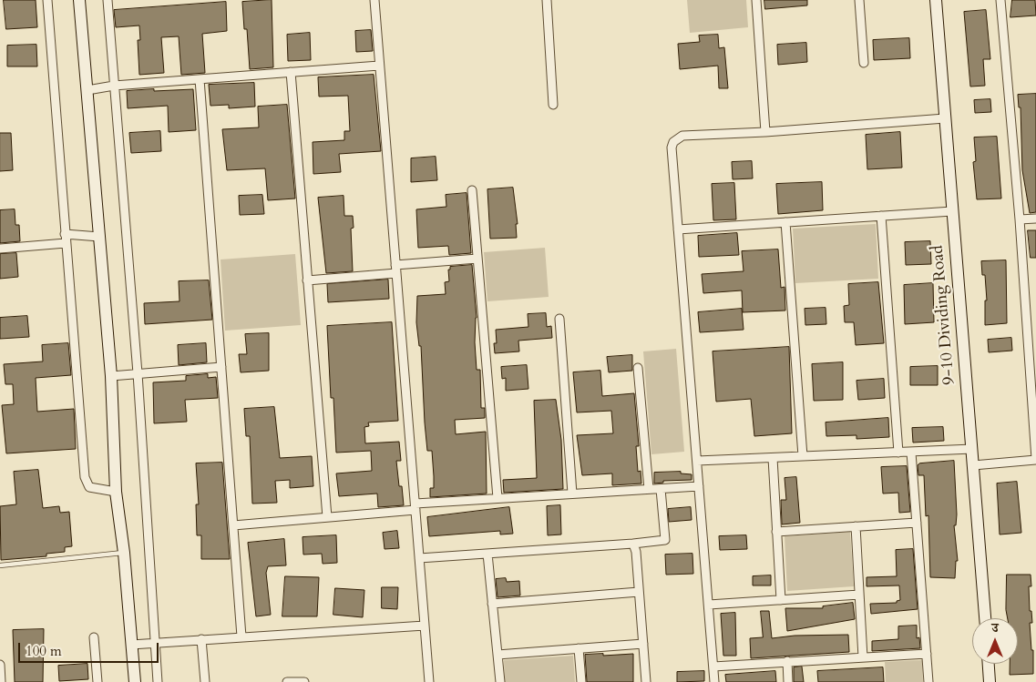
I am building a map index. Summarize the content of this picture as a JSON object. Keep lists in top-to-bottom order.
{
  "streets": {
    "street": ["9-10 Dividing Road"]
  },
  "scale_bar": "100 m",
  "north": "top"
}
